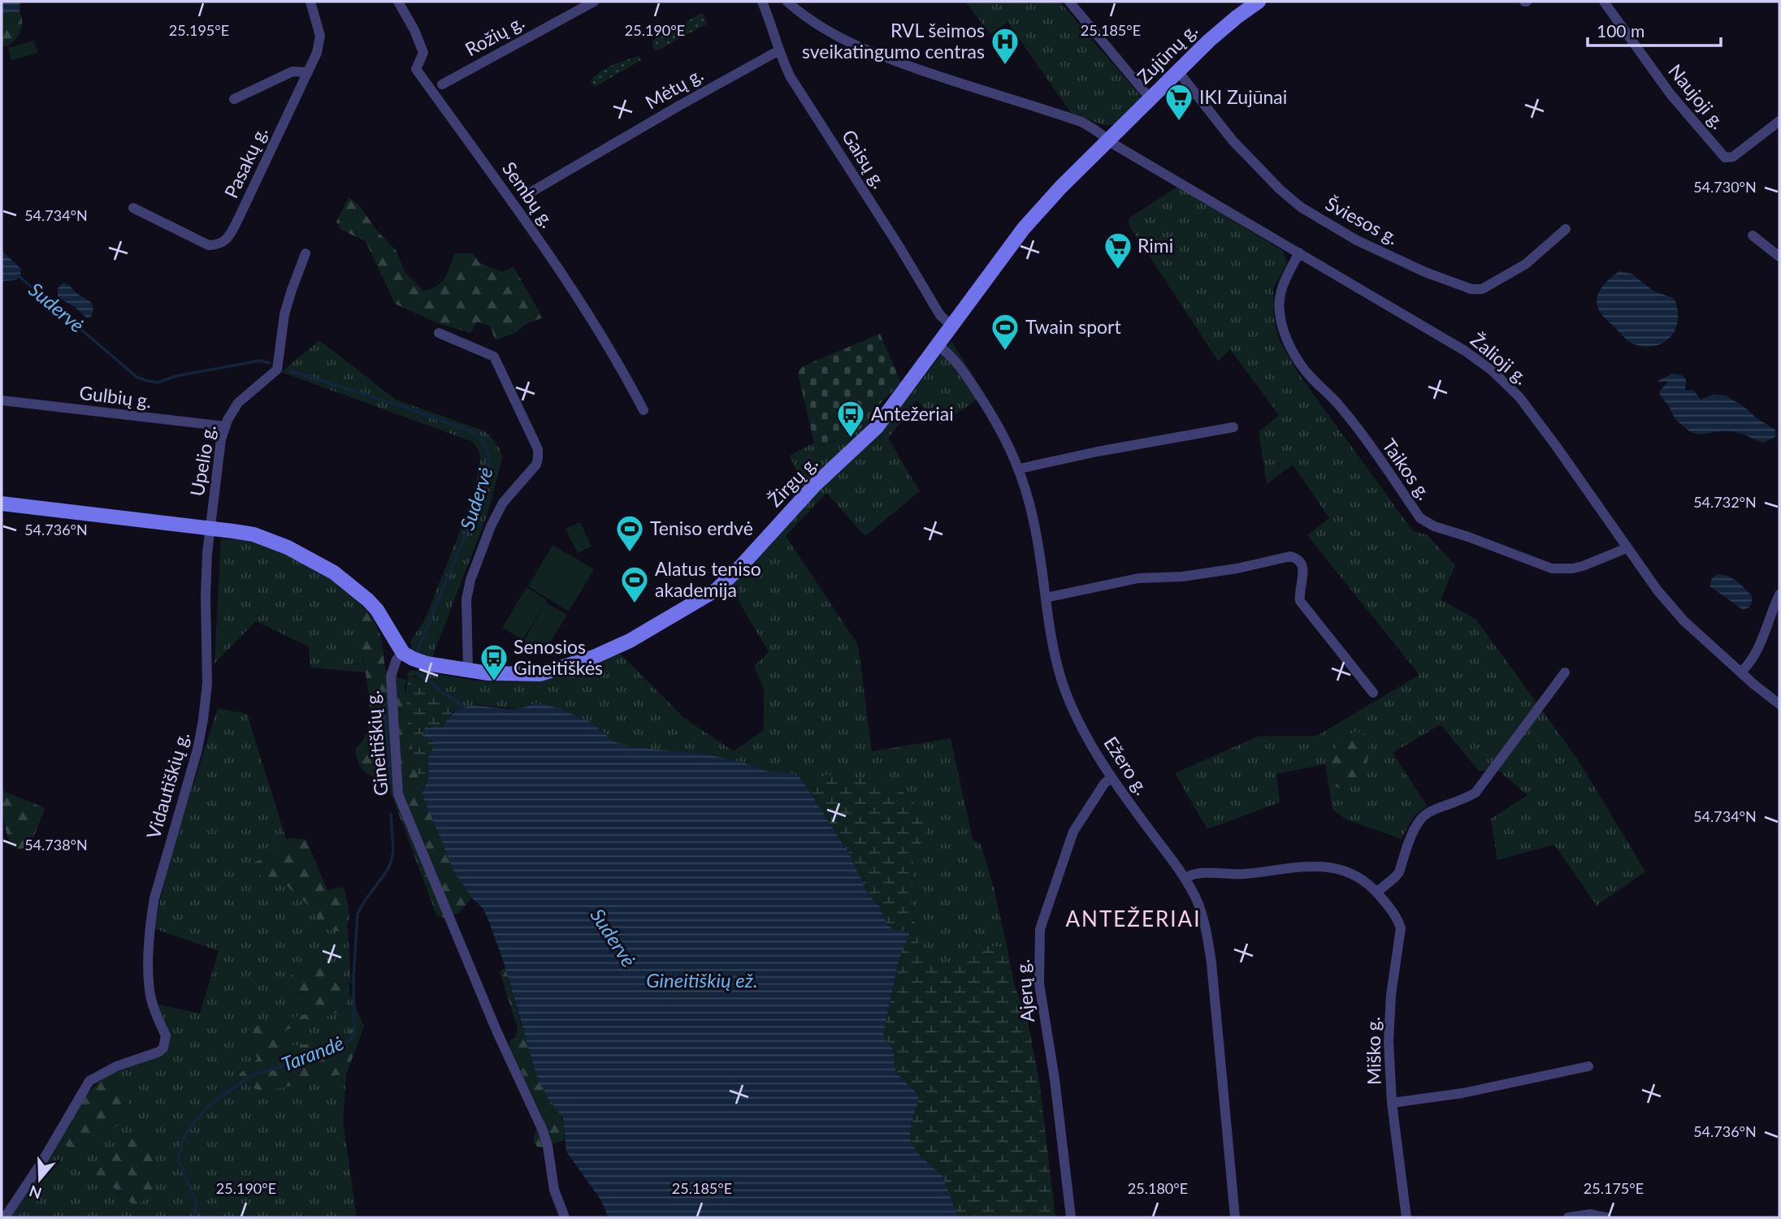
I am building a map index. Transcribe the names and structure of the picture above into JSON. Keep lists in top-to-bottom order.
{
  "streets": {
    "street": [
      "Rožių g.",
      "Zujūnų g.",
      "Mėtų g.",
      "Naujoji g.",
      "Gaisų g.",
      "Pasakų g.",
      "Sembų g.",
      "Šviesos g.",
      "Žalioji g.",
      "Gulbių g.",
      "Upelio g.",
      "Taikos g.",
      "Žirgų g.",
      "Gineitiškių g.",
      "Ežero g.",
      "Vidautiškių g.",
      "Ajerų g.",
      "Miško g."
    ]
  },
  "crossings": [
    ["Zujūnų g.", "Šviesos g."],
    ["Zujūnų g.", "Žalioji g."],
    ["Zujūnų g.", "Žirgų g."],
    ["Mėtų g.", "Gaisų g."],
    ["Gaisų g.", "Žirgų g."],
    ["Žalioji g.", "Taikos g."],
    ["Žalioji g.", "Žirgų g."],
    ["Gulbių g.", "Upelio g."],
    ["Upelio g.", "Vidautiškių g."],
    ["Žirgų g.", "Gineitiškių g."],
    ["Žirgų g.", "Ežero g."],
    ["Ežero g.", "Ajerų g."],
    ["Ežero g.", "Miško g."]
  ],
  "districts": ["ANTEŽERIAI"],
  "water": ["Sudervė", "Gineitiškių ež.", "Tarandė"],
  "places": {
    "hospital": ["RVL šeimos sveikatingumo centras"],
    "supermarket": ["IKI Zujūnai", "Rimi"],
    "sports": ["Twain sport", "Teniso erdvė", "Alatus teniso akademija"],
    "bus stop": ["Antežeriai", "Senosios Gineitiškės"]
  },
  "scale_bar": "100 m",
  "north": "bottom",
  "coordinates": [
    "25.195°E",
    "25.190°E",
    "25.185°E",
    "54.730°N",
    "54.734°N",
    "54.732°N",
    "54.736°N",
    "54.738°N",
    "25.180°E",
    "25.175°E"
  ]
}
